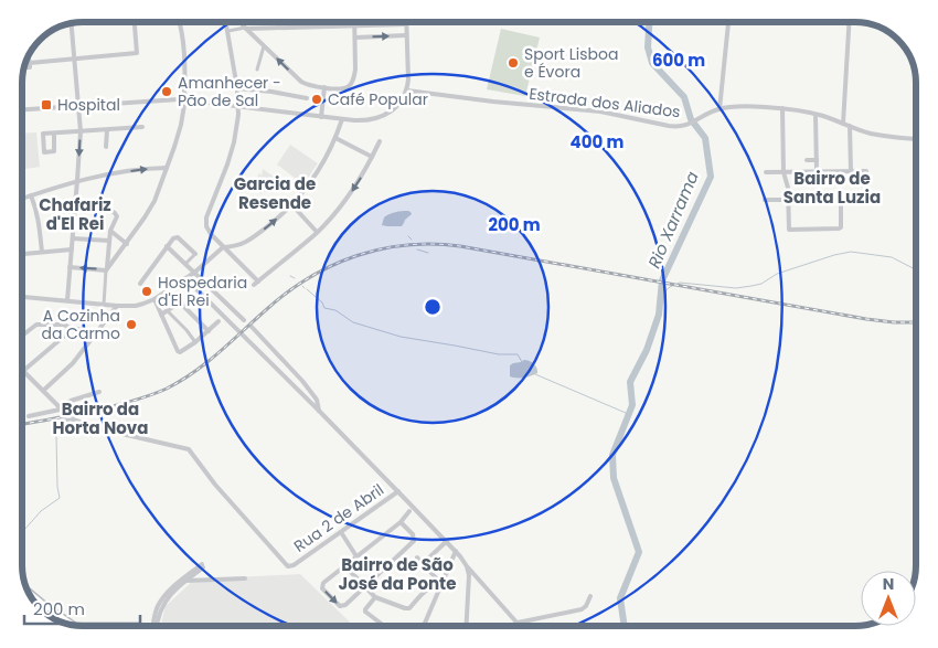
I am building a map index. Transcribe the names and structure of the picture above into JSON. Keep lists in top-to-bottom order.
{
  "streets": {
    "street": ["Estrada dos Aliados", "Rua 2 de Abril"]
  },
  "districts": [
    "Bairro de Santa Luzia",
    "Garcia de Resende",
    "Chafariz d'El Rei",
    "Bairro da Horta Nova",
    "Bairro de São José da Ponte"
  ],
  "water": ["Rio Xarrama"],
  "places": {
    "other": [
      "Sport Lisboa e Évora",
      "Amanhecer - Pão de Sal",
      "Café Popular",
      "Hospedaria d'El Rei",
      "A Cozinha da Carmo"
    ],
    "transit": ["Hospital"]
  },
  "scale_bar": "200 m",
  "north": "top",
  "rings": ["600 m", "400 m", "200 m"]
}
